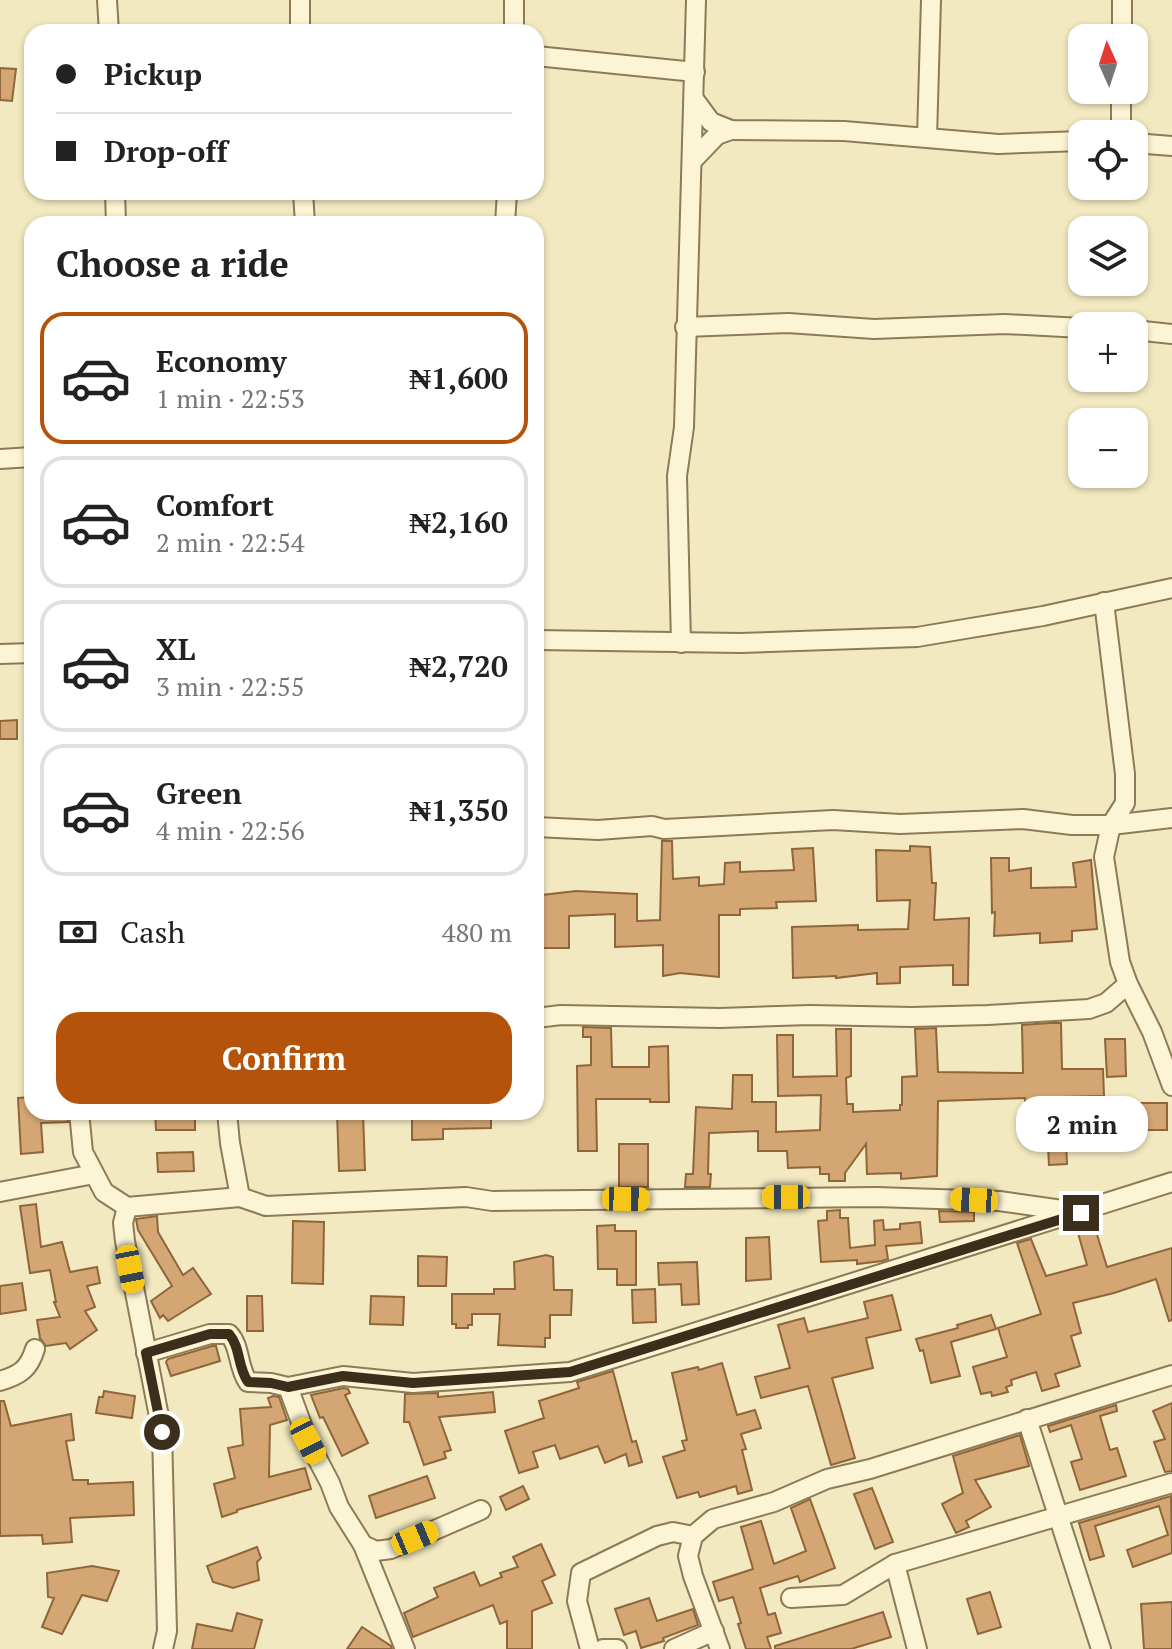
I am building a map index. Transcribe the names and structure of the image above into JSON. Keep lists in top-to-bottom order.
{
  "north": "top",
  "page": {
    "map_buttons": ["+", "−"],
    "banner": ["Pickup", "Drop-off"],
    "heading": "Choose a ride",
    "list": [
      {
        "name": "Economy",
        "note": "1 min · 22:53",
        "value": "₦1,600"
      },
      {
        "name": "Comfort",
        "note": "2 min · 22:54",
        "value": "₦2,160"
      },
      {
        "name": "XL",
        "note": "3 min · 22:55",
        "value": "₦2,720"
      },
      {
        "name": "Green",
        "note": "4 min · 22:56",
        "value": "₦1,350"
      }
    ],
    "pay": ["Cash", "480 m"],
    "buttons": "Confirm",
    "bubble": "2 min"
  }
}
